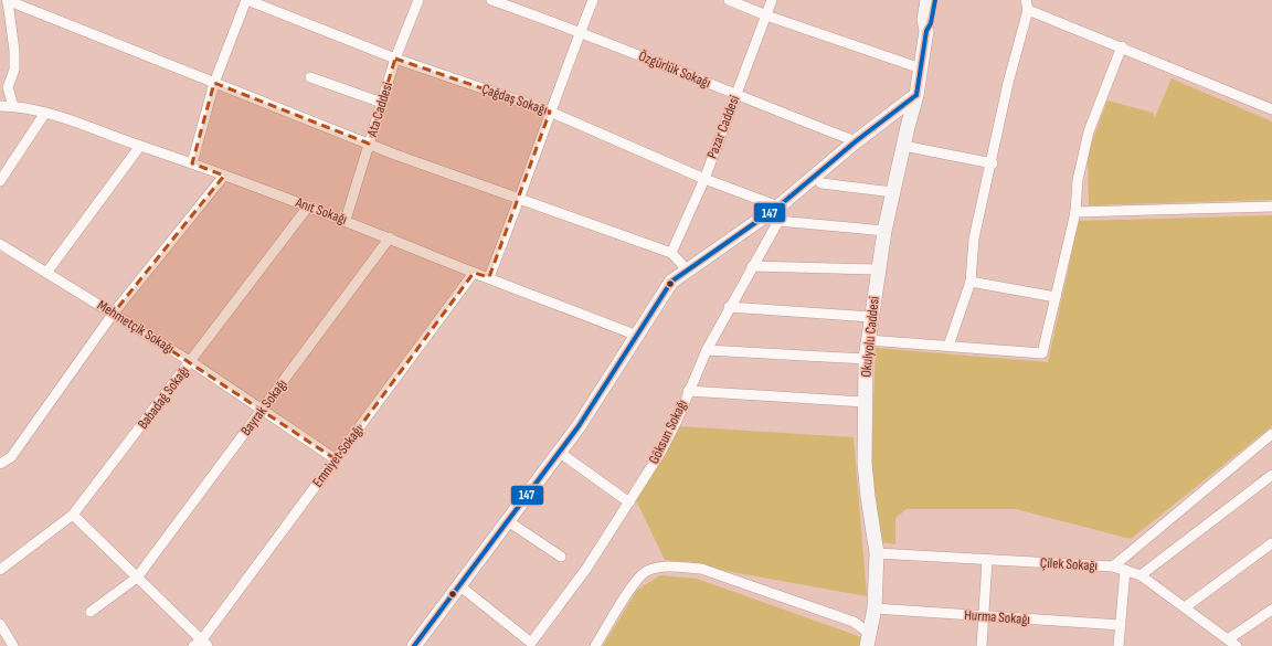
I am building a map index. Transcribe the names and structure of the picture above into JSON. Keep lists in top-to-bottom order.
{
  "streets": {
    "street": [
      "Özgürlük Sokağı",
      "Çağdaş Sokağı",
      "Ata Caddesi",
      "Pazar Caddesi",
      "Anıt Sokağı",
      "Mehmetçik Sokağı",
      "Okulyolu Caddesi",
      "Babadağ Sokağı",
      "Bayrak Sokağı",
      "Göksun Sokağı",
      "Emniyet Sokağı",
      "Çilek Sokağı",
      "Hurma Sokağı"
    ]
  },
  "crossings": [
    ["Özgürlük Sokağı", "Pazar Caddesi"],
    ["Çağdaş Sokağı", "Ata Caddesi"],
    ["Çağdaş Sokağı", "Pazar Caddesi"],
    ["Çağdaş Sokağı", "Göksun Sokağı"],
    ["Ata Caddesi", "Anıt Sokağı"],
    ["Anıt Sokağı", "Babadağ Sokağı"],
    ["Anıt Sokağı", "Bayrak Sokağı"],
    ["Anıt Sokağı", "Emniyet Sokağı"],
    ["Mehmetçik Sokağı", "Babadağ Sokağı"],
    ["Mehmetçik Sokağı", "Bayrak Sokağı"],
    ["Mehmetçik Sokağı", "Emniyet Sokağı"],
    ["Okulyolu Caddesi", "Çilek Sokağı"],
    ["Okulyolu Caddesi", "Hurma Sokağı"]
  ],
  "lines": ["transit line 147"]
}
